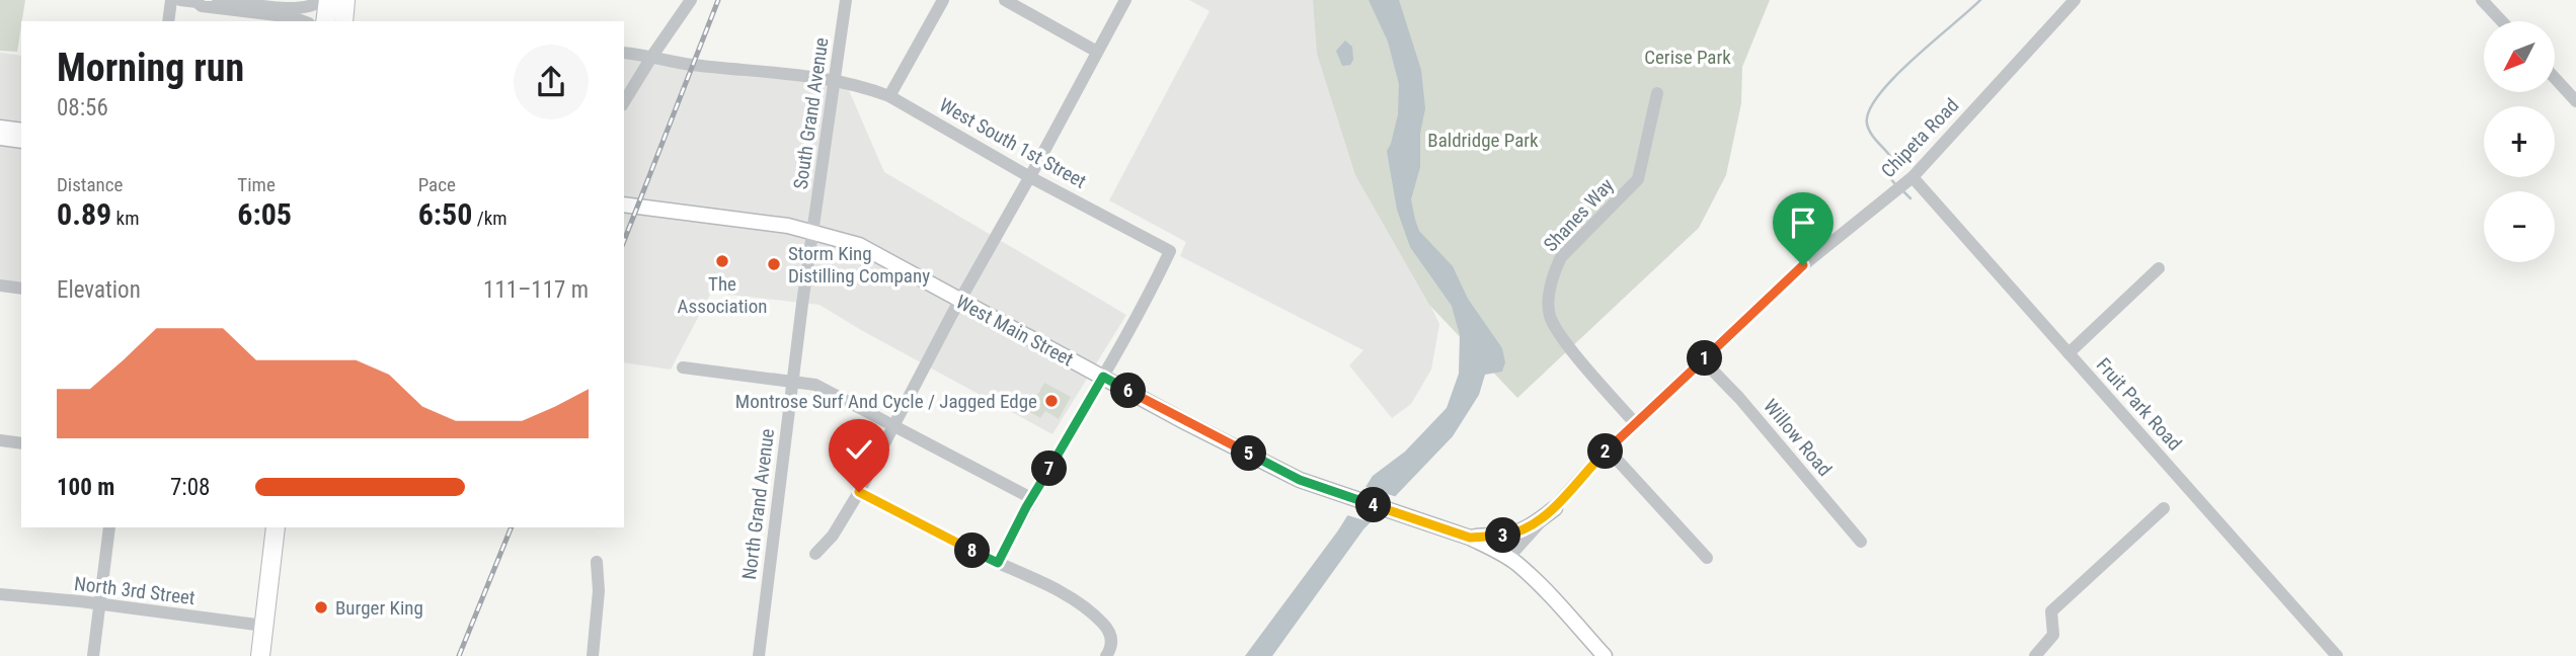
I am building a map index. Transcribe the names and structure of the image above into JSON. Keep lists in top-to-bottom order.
{
  "streets": {
    "main road": ["West Main Street"],
    "street": [
      "South Grand Avenue",
      "Chipeta Road",
      "West South 1st Street",
      "Shanes Way",
      "Fruit Park Road",
      "Willow Road",
      "North Grand Avenue",
      "North 3rd Street"
    ]
  },
  "crossings": [
    ["South Grand Avenue", "West South 1st Street"],
    ["South Grand Avenue", "West Main Street"],
    ["South Grand Avenue", "North Grand Avenue"],
    ["Chipeta Road", "Shanes Way"],
    ["Chipeta Road", "West Main Street"],
    ["Chipeta Road", "Fruit Park Road"],
    ["Chipeta Road", "Willow Road"],
    ["West South 1st Street", "West Main Street"],
    ["West Main Street", "North Grand Avenue"]
  ],
  "parks": ["Cerise Park", "Baldridge Park"],
  "places": [
    "The Association",
    "Storm King Distilling Company",
    "Montrose Surf And Cycle / Jagged Edge",
    "Burger King"
  ],
  "north": "bottom left",
  "page": {
    "map_buttons": ["+", "−"],
    "heading": ["Morning run", "08:56"],
    "stats": [
      ["Distance", "0.89 km"],
      ["Time", "6:05"],
      ["Pace", "6:50 /km"]
    ],
    "chart": ["Elevation", "111–117 m"],
    "pins": [
      "1",
      "6",
      "2",
      "5",
      "7",
      "4",
      "3",
      "8"
    ],
    "list": [
      {
        "name": "100 m",
        "note": "7:08"
      }
    ]
  }
}
